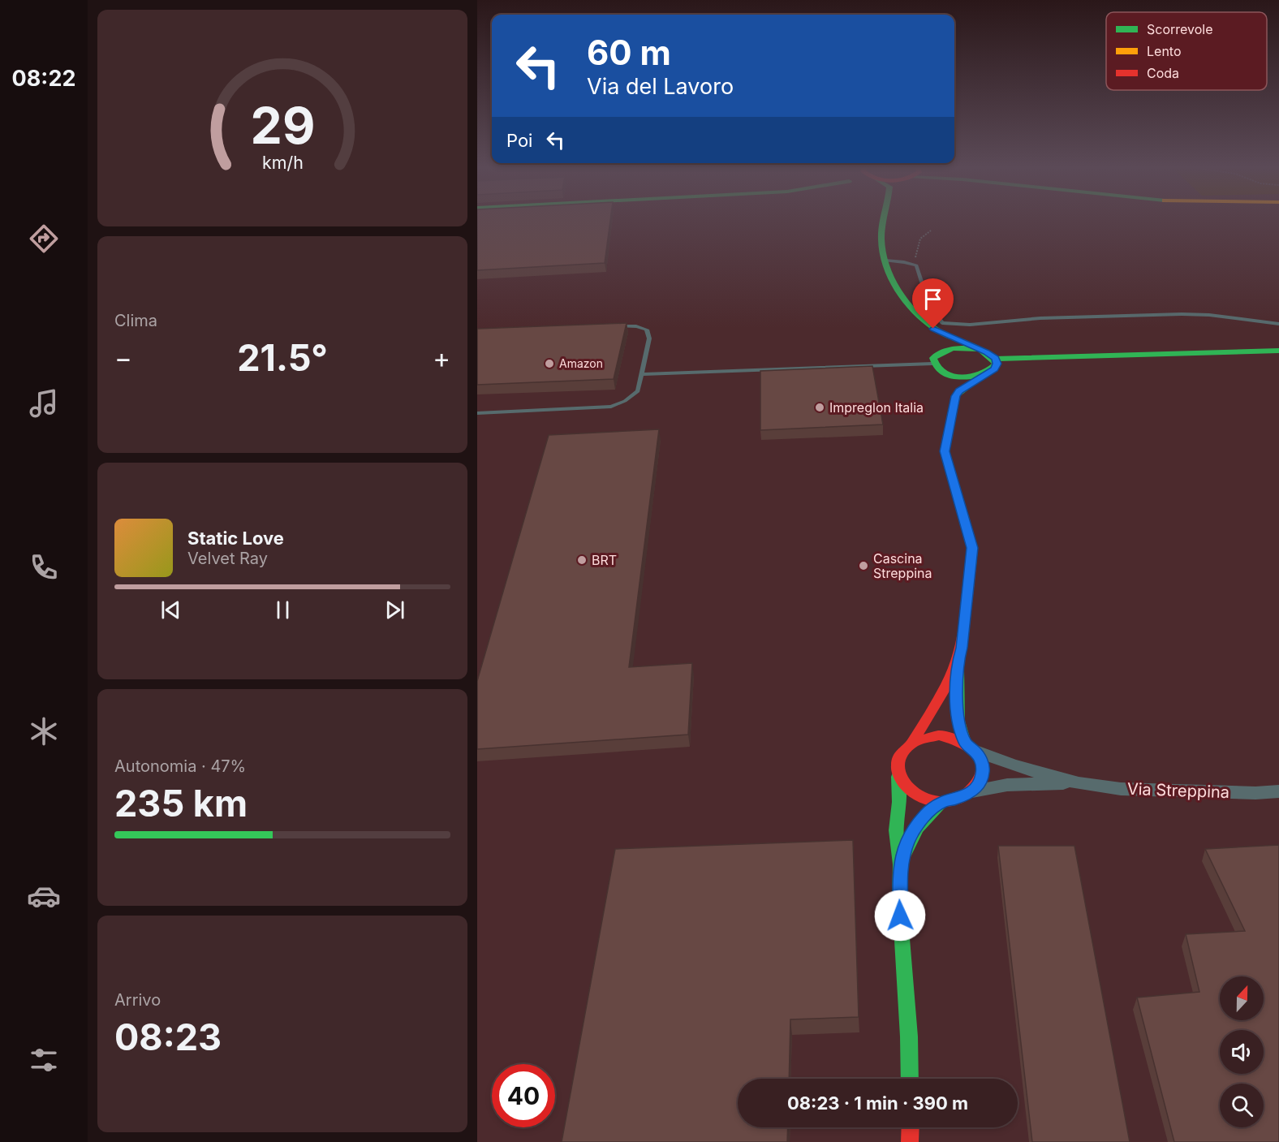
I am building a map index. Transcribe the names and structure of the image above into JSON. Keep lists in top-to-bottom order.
{
  "streets": {
    "street": ["Via Streppina"]
  },
  "places": [
    "Amazon",
    "Impreglon Italia",
    "BRT",
    "Cascina Streppina"
  ],
  "legend": ["Scorrevole", "Lento", "Coda"],
  "north": "top",
  "page": {
    "tabs": "08:22",
    "turn": ["60 m", "Via del Lavoro"],
    "then": "Poi",
    "tile": [
      "Clima",
      ["Autonomia · 47%", "235 km"],
      ["Arrivo", "08:23"]
    ],
    "heat": ["−", "21.5°", "+"],
    "song": ["Static Love", "Velvet Ray"],
    "limit": "40",
    "trip": "08:23 · 1 min · 390 m",
    "gauge": ["29", "km/h"]
  }
}
